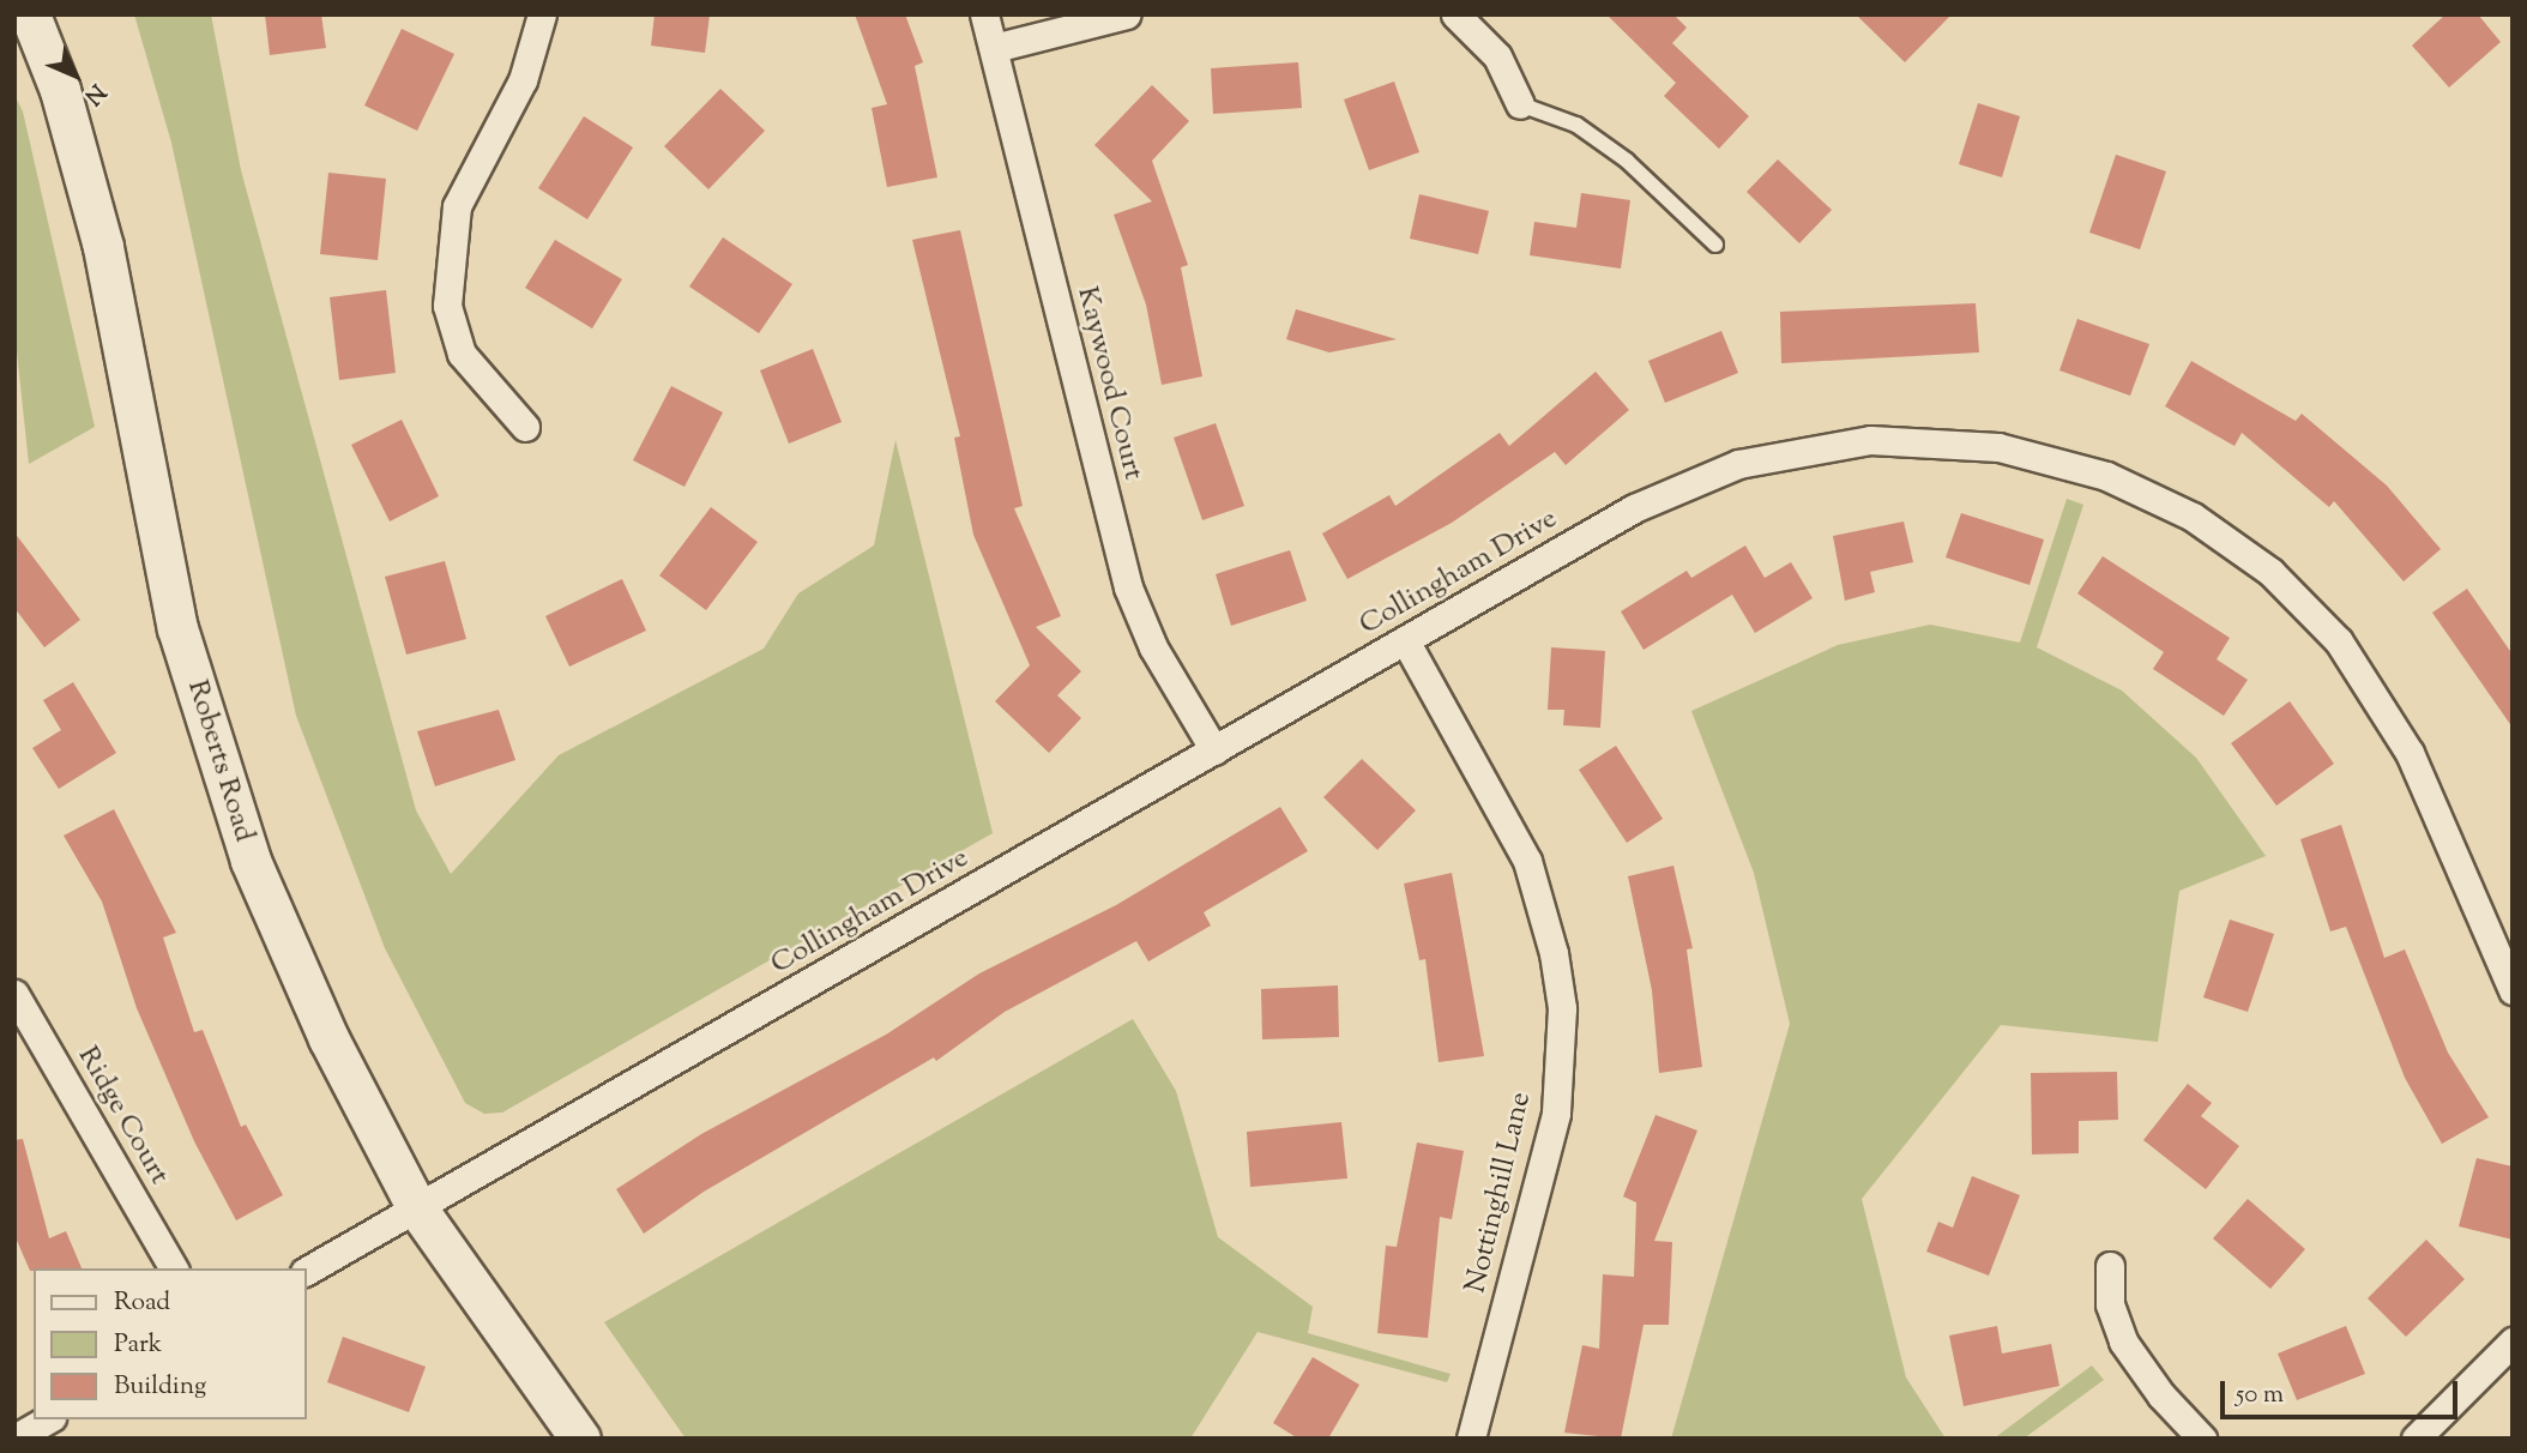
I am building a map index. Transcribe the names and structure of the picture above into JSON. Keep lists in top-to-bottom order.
{
  "streets": {
    "main road": ["Roberts Road"],
    "street": [
      "Kaywood Court",
      "Collingham Drive",
      "Ridge Court",
      "Nottinghill Lane"
    ]
  },
  "crossings": [
    ["Kaywood Court", "Collingham Drive"],
    ["Collingham Drive", "Roberts Road"],
    ["Collingham Drive", "Nottinghill Lane"]
  ],
  "legend": ["Road", "Park", "Building"],
  "scale_bar": "50 m",
  "north": "bottom right"
}
